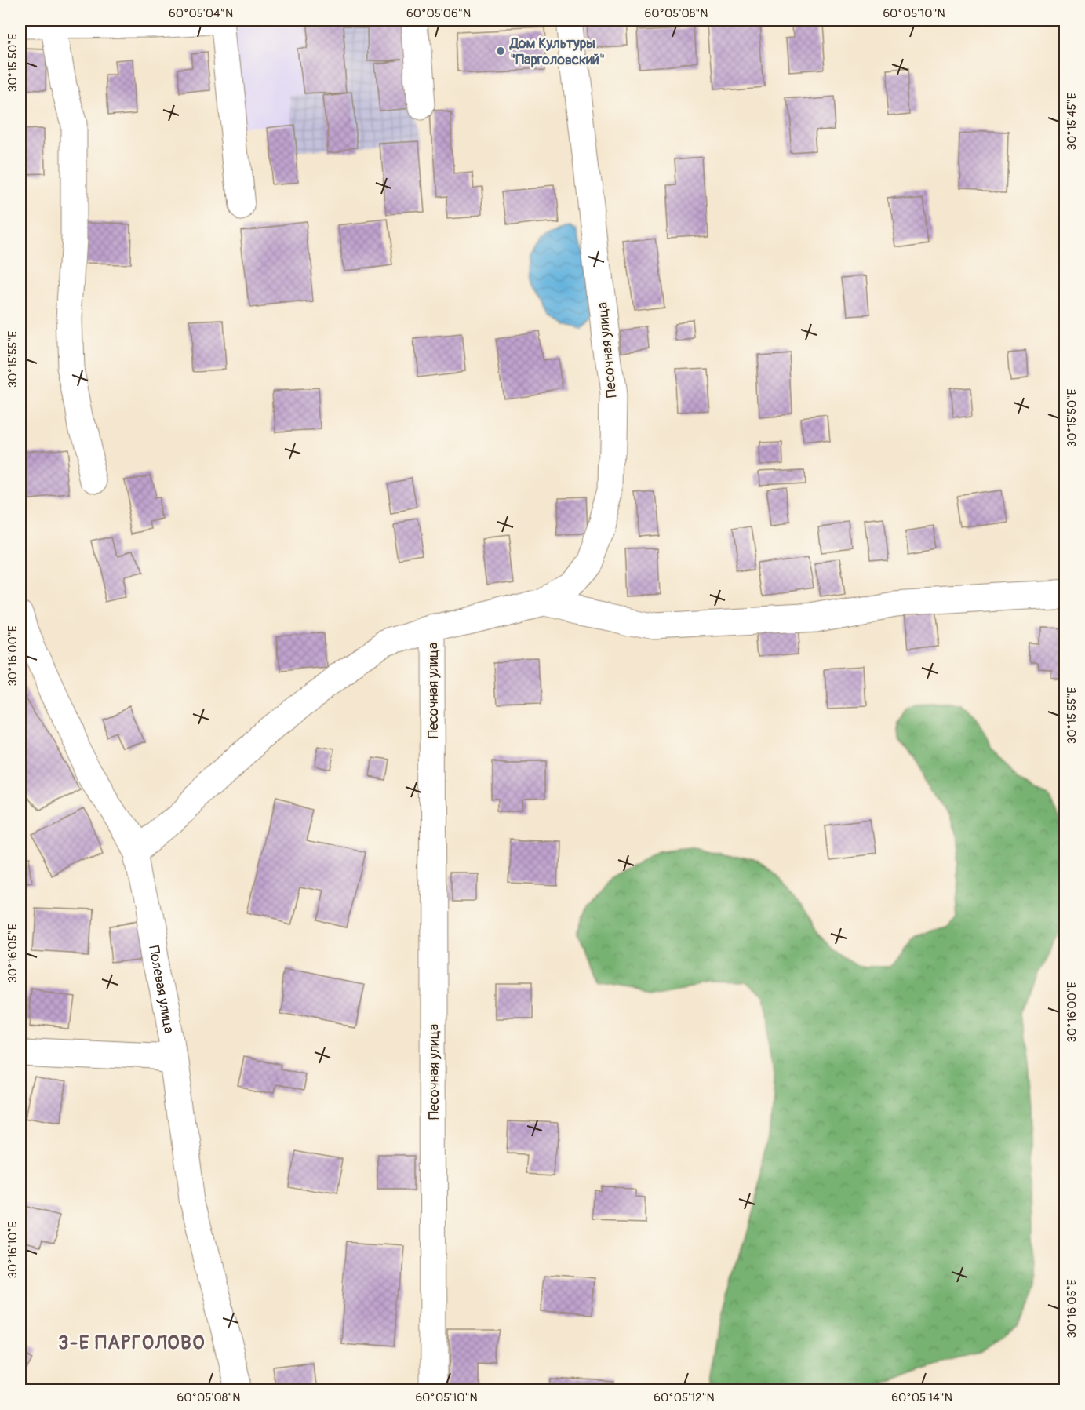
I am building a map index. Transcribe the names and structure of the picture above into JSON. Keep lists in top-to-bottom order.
{
  "streets": {
    "street": ["Песочная улица", "Полевая улица"]
  },
  "districts": ["3-Е ПАРГОЛОВО"],
  "places": ["Дом Культуры \"Парголовский\""],
  "coordinates": [
    "60°05'04\"N",
    "60°05'06\"N",
    "60°05'08\"N",
    "60°05'10\"N",
    "30°15'50\"E",
    "30°15'45\"E",
    "30°15'55\"E",
    "30°16'00\"E",
    "30°16'05\"E",
    "30°16'10\"E",
    "60°05'12\"N",
    "60°05'14\"N"
  ]
}
